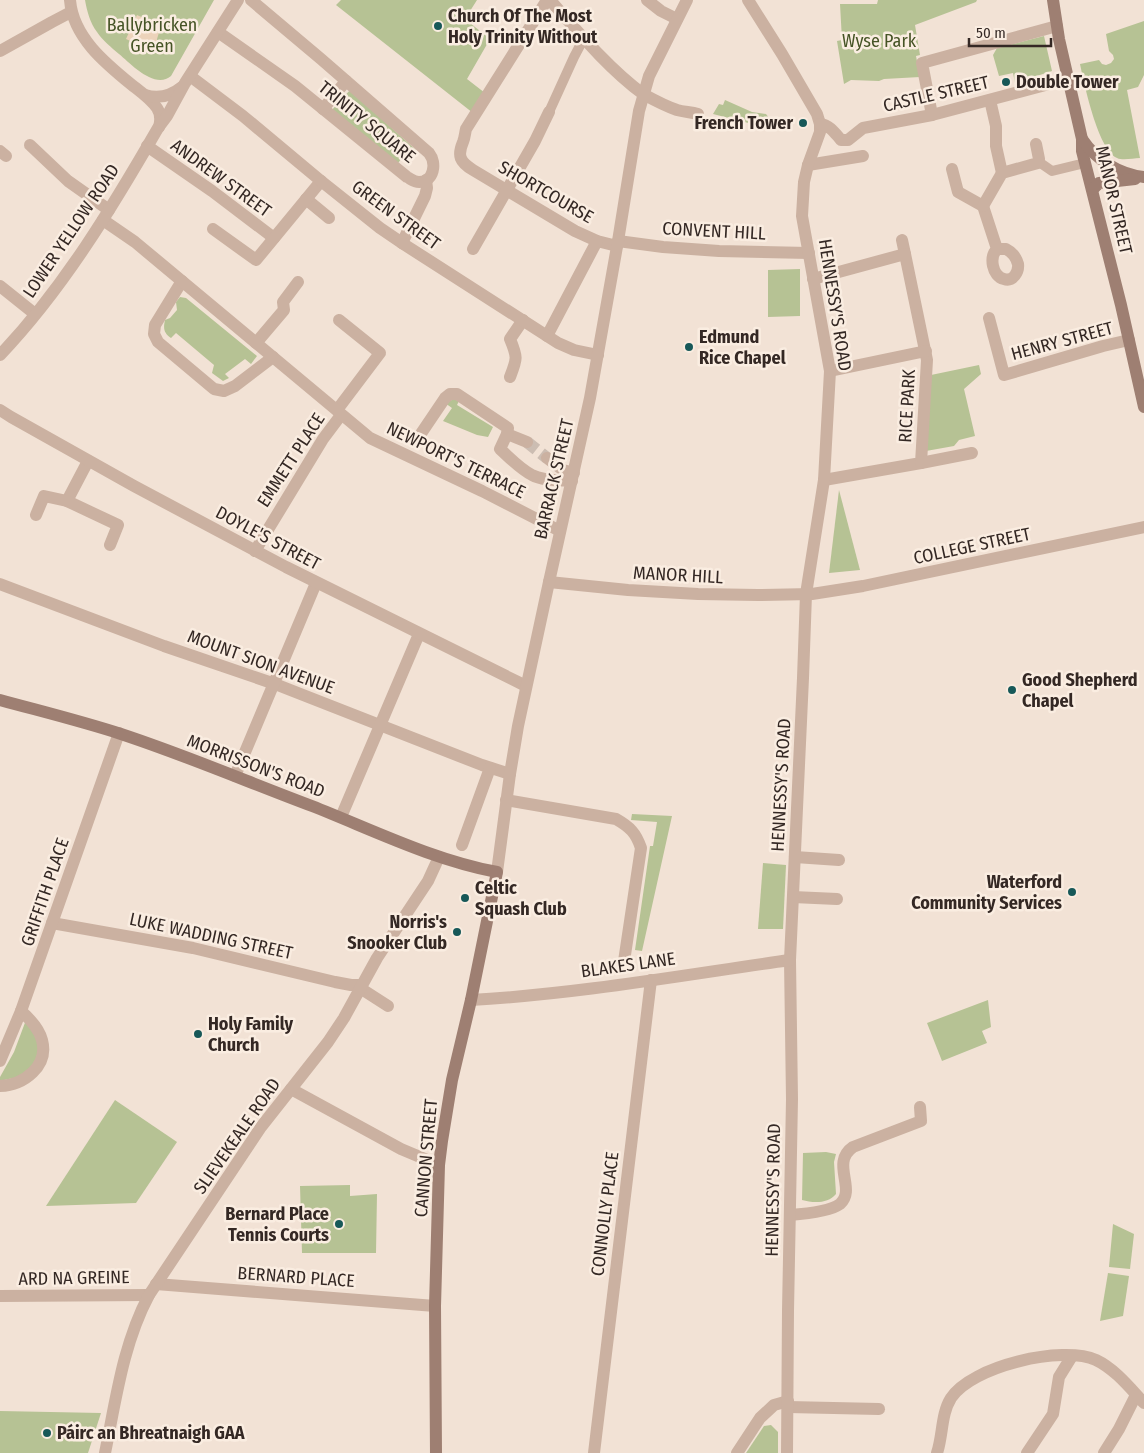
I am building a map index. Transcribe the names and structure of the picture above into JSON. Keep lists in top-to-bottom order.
{
  "streets": {
    "main road": ["MANOR STREET", "MORRISSON'S ROAD", "CANNON STREET"],
    "street": [
      "CASTLE STREET",
      "TRINITY SQUARE",
      "ANDREW STREET",
      "SHORTCOURSE",
      "GREEN STREET",
      "LOWER YELLOW ROAD",
      "CONVENT HILL",
      "HENNESSY'S ROAD",
      "HENRY STREET",
      "RICE PARK",
      "EMMETT PLACE",
      "NEWPORT'S TERRACE",
      "BARRACK STREET",
      "DOYLE'S STREET",
      "COLLEGE STREET",
      "MANOR HILL",
      "MOUNT SION AVENUE",
      "GRIFFITH PLACE",
      "LUKE WADDING STREET",
      "BLAKES LANE",
      "SLIEVEKEALE ROAD",
      "CONNOLLY PLACE",
      "BERNARD PLACE",
      "ARD NA GREINE"
    ]
  },
  "crossings": [
    ["CASTLE STREET", "MANOR STREET"],
    ["CASTLE STREET", "HENNESSY'S ROAD"],
    ["TRINITY SQUARE", "LOWER YELLOW ROAD"],
    ["ANDREW STREET", "LOWER YELLOW ROAD"],
    ["SHORTCOURSE", "CONVENT HILL"],
    ["SHORTCOURSE", "BARRACK STREET"],
    ["MANOR STREET", "HENRY STREET"],
    ["GREEN STREET", "LOWER YELLOW ROAD"],
    ["GREEN STREET", "BARRACK STREET"],
    ["LOWER YELLOW ROAD", "NEWPORT'S TERRACE"],
    ["CONVENT HILL", "HENNESSY'S ROAD"],
    ["CONVENT HILL", "BARRACK STREET"],
    ["HENNESSY'S ROAD", "RICE PARK"],
    ["HENNESSY'S ROAD", "COLLEGE STREET"],
    ["HENNESSY'S ROAD", "MANOR HILL"],
    ["HENNESSY'S ROAD", "BLAKES LANE"],
    ["EMMETT PLACE", "NEWPORT'S TERRACE"],
    ["EMMETT PLACE", "DOYLE'S STREET"],
    ["NEWPORT'S TERRACE", "BARRACK STREET"],
    ["BARRACK STREET", "DOYLE'S STREET"],
    ["BARRACK STREET", "MANOR HILL"],
    ["BARRACK STREET", "MOUNT SION AVENUE"],
    ["BARRACK STREET", "MORRISSON'S ROAD"],
    ["BARRACK STREET", "CANNON STREET"],
    ["COLLEGE STREET", "MANOR HILL"],
    ["MORRISSON'S ROAD", "GRIFFITH PLACE"],
    ["MORRISSON'S ROAD", "SLIEVEKEALE ROAD"],
    ["MORRISSON'S ROAD", "CANNON STREET"],
    ["GRIFFITH PLACE", "LUKE WADDING STREET"],
    ["LUKE WADDING STREET", "SLIEVEKEALE ROAD"],
    ["BLAKES LANE", "CANNON STREET"],
    ["BLAKES LANE", "CONNOLLY PLACE"],
    ["SLIEVEKEALE ROAD", "BERNARD PLACE"],
    ["SLIEVEKEALE ROAD", "ARD NA GREINE"],
    ["CANNON STREET", "BERNARD PLACE"],
    ["BERNARD PLACE", "ARD NA GREINE"]
  ],
  "parks": ["Ballybricken Green", "Wyse Park"],
  "places": [
    "Church Of The Most Holy Trinity Without",
    "Double Tower",
    "French Tower",
    "Edmund Rice Chapel",
    "Good Shepherd Chapel",
    "Waterford Community Services",
    "Celtic Squash Club",
    "Norris's Snooker Club",
    "Holy Family Church",
    "Bernard Place Tennis Courts",
    "Páirc an Bhreatnaigh GAA"
  ],
  "scale_bar": "50 m"
}
